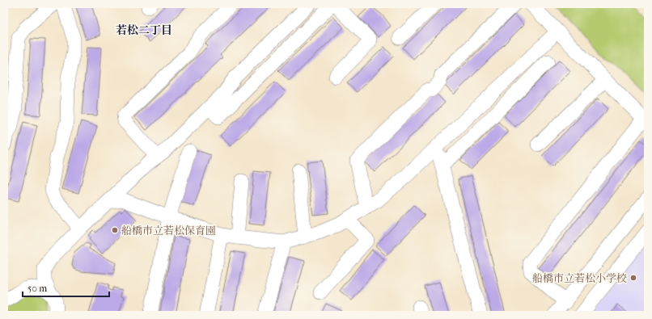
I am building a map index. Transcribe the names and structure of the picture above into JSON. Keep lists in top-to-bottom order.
{
  "districts": ["若松二丁目"],
  "places": ["船橋市立若松保育園", "船橋市立若松小学校"],
  "scale_bar": "50 m"
}
